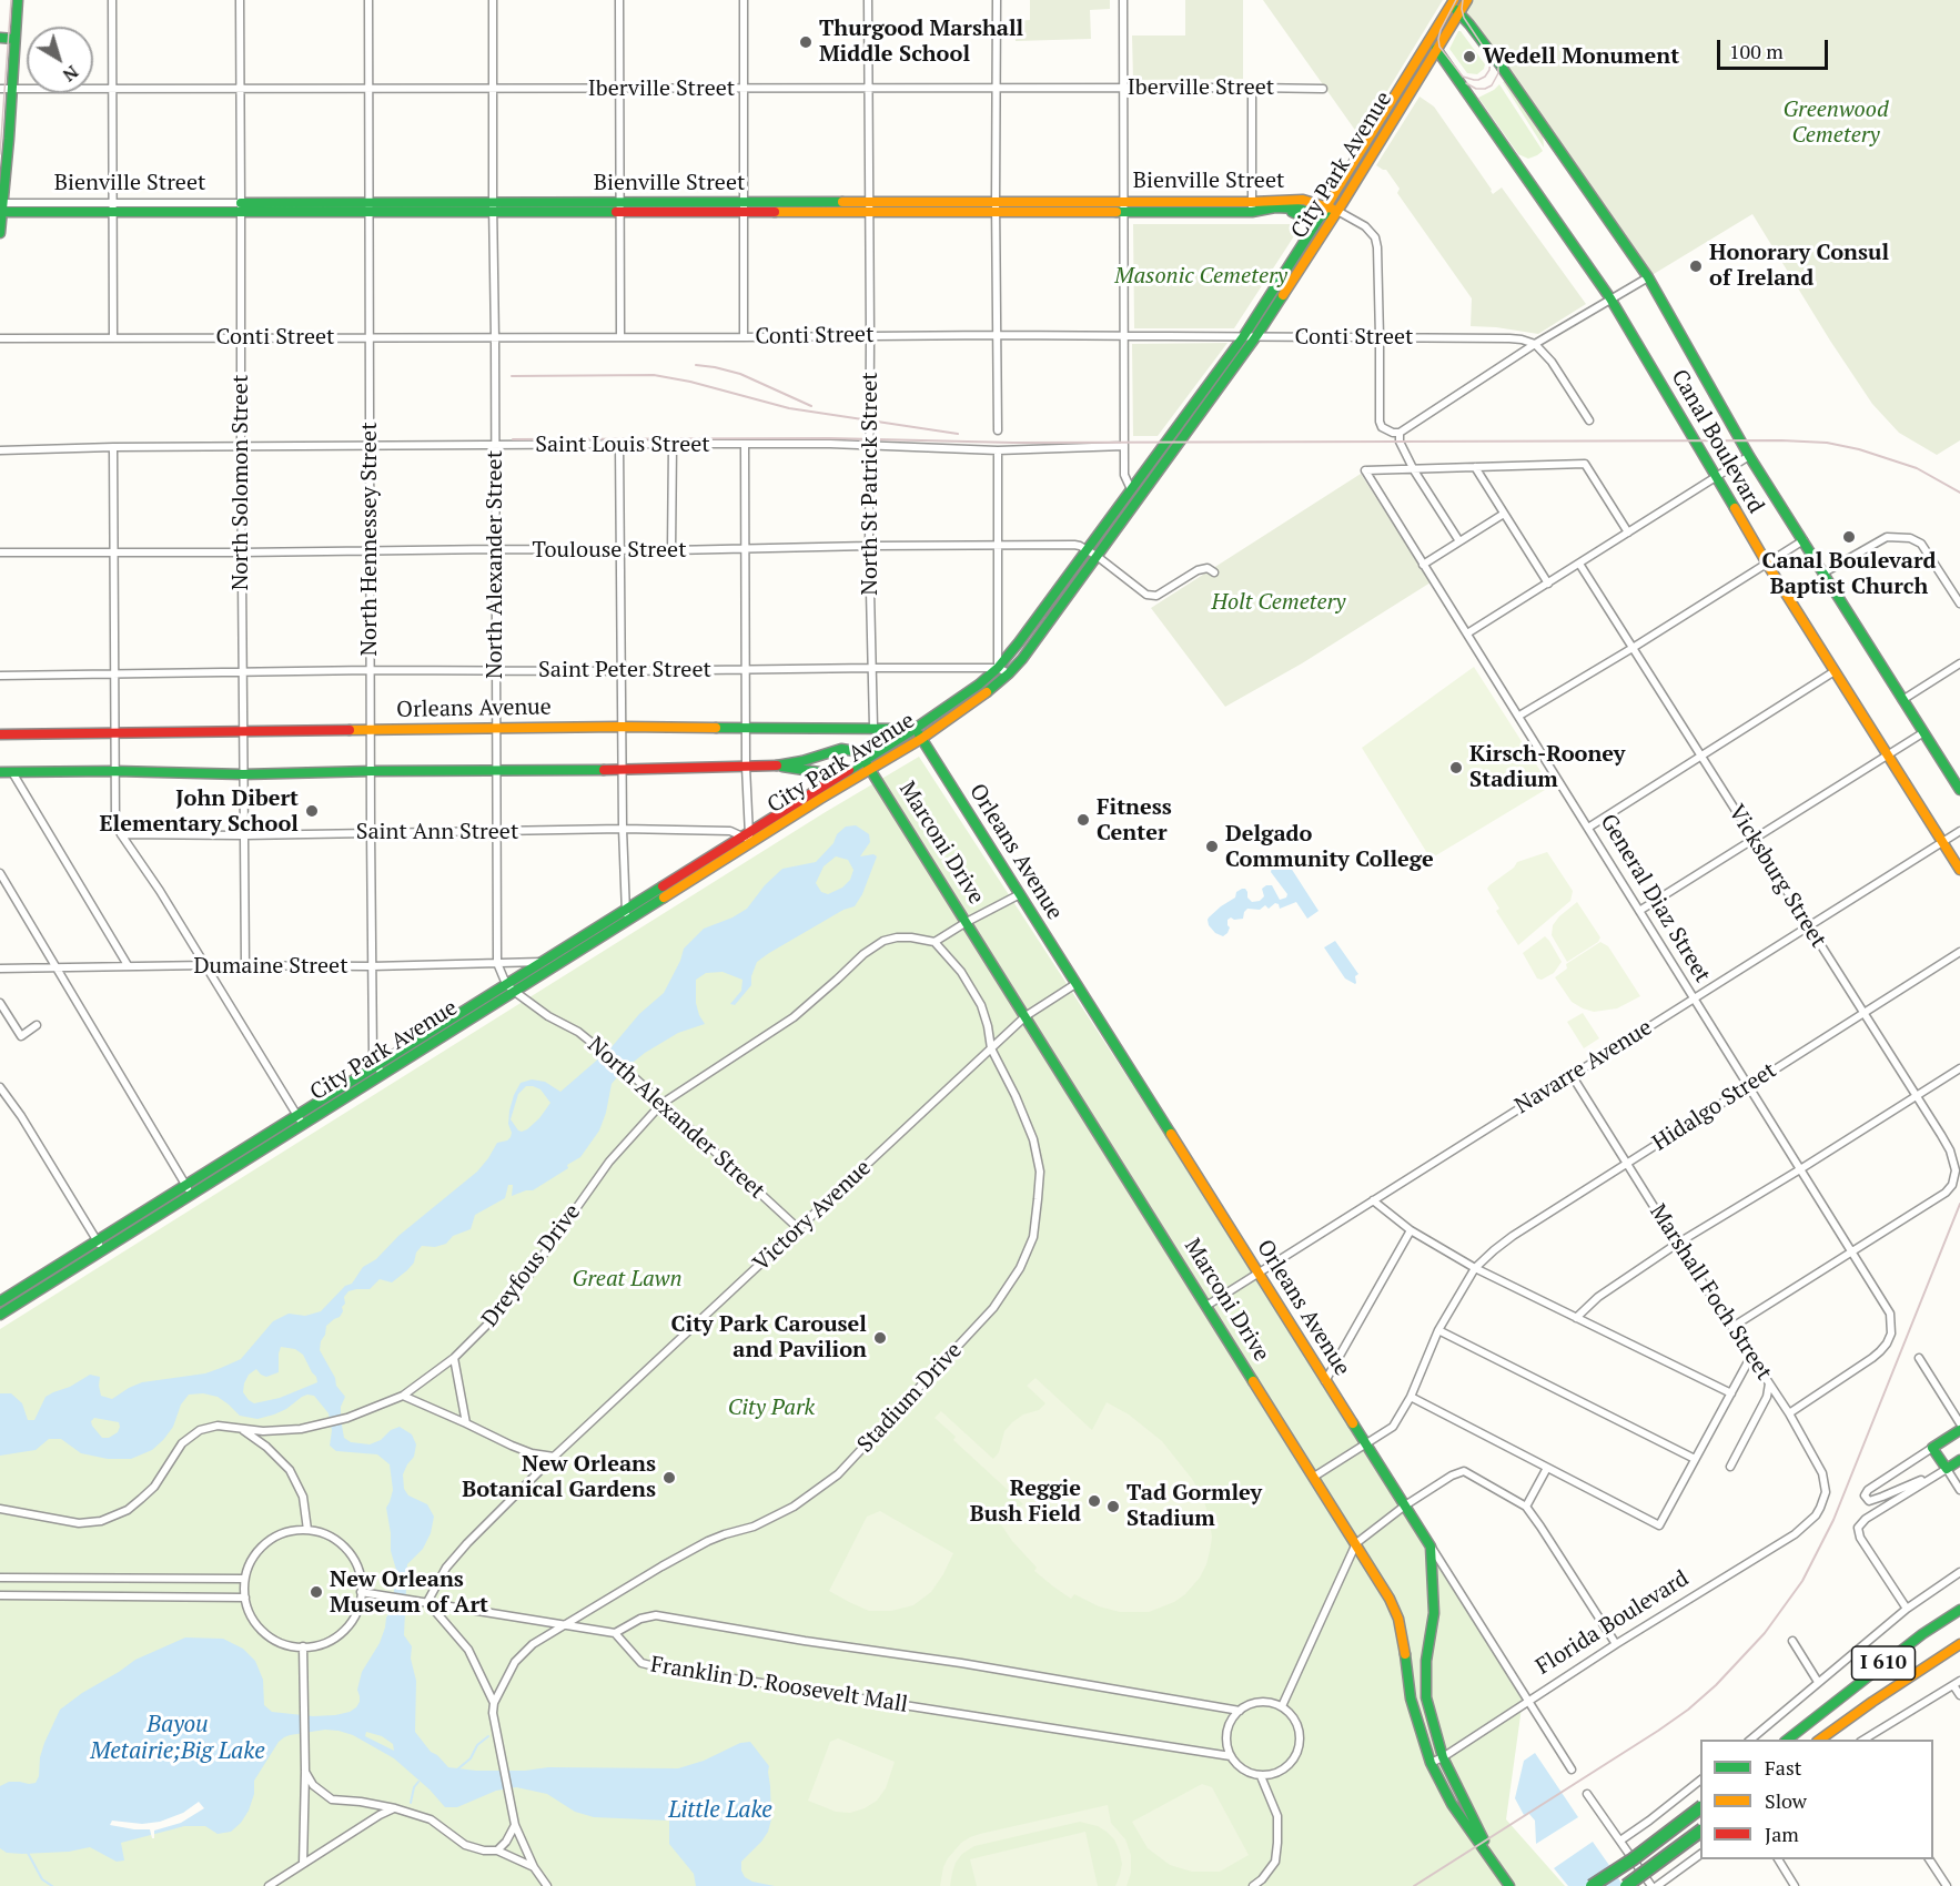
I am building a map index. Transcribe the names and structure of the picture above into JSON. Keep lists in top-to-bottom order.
{
  "streets": {
    "main road": [
      "City Park Avenue",
      "Bienville Street",
      "Canal Boulevard",
      "Orleans Avenue",
      "Marconi Drive",
      "I 610"
    ],
    "street": [
      "Iberville Street",
      "Conti Street",
      "Saint Louis Street",
      "North Solomon Street",
      "North St Patrick Street",
      "North Hennessey Street",
      "Toulouse Street",
      "North Alexander Street",
      "Saint Peter Street",
      "Saint Ann Street",
      "Vicksburg Street",
      "General Diaz Street",
      "Dumaine Street",
      "Navarre Avenue",
      "Hidalgo Street",
      "Victory Avenue",
      "Dreyfous Drive",
      "Marshall Foch Street",
      "Stadium Drive",
      "Florida Boulevard",
      "Franklin D. Roosevelt Mall"
    ]
  },
  "crossings": [
    ["Iberville Street", "North Solomon Street"],
    ["Iberville Street", "North St Patrick Street"],
    ["Iberville Street", "North Hennessey Street"],
    ["Iberville Street", "North Alexander Street"],
    ["City Park Avenue", "Bienville Street"],
    ["City Park Avenue", "Conti Street"],
    ["City Park Avenue", "Canal Boulevard"],
    ["City Park Avenue", "North Hennessey Street"],
    ["City Park Avenue", "Toulouse Street"],
    ["City Park Avenue", "North Alexander Street"],
    ["City Park Avenue", "Saint Peter Street"],
    ["City Park Avenue", "Orleans Avenue"],
    ["City Park Avenue", "Saint Ann Street"],
    ["City Park Avenue", "Marconi Drive"],
    ["City Park Avenue", "Dumaine Street"],
    ["Bienville Street", "Conti Street"],
    ["Bienville Street", "North Solomon Street"],
    ["Bienville Street", "North St Patrick Street"],
    ["Bienville Street", "North Hennessey Street"],
    ["Bienville Street", "North Alexander Street"],
    ["Conti Street", "North Solomon Street"],
    ["Conti Street", "North St Patrick Street"],
    ["Conti Street", "North Hennessey Street"],
    ["Conti Street", "North Alexander Street"],
    ["Canal Boulevard", "Navarre Avenue"],
    ["Saint Louis Street", "North Solomon Street"],
    ["Saint Louis Street", "North St Patrick Street"],
    ["Saint Louis Street", "North Hennessey Street"],
    ["Saint Louis Street", "North Alexander Street"],
    ["North Solomon Street", "Toulouse Street"],
    ["North Solomon Street", "Saint Peter Street"],
    ["North Solomon Street", "Orleans Avenue"],
    ["North Solomon Street", "Saint Ann Street"],
    ["North Solomon Street", "Dumaine Street"],
    ["North St Patrick Street", "Toulouse Street"],
    ["North St Patrick Street", "Saint Peter Street"],
    ["North St Patrick Street", "Orleans Avenue"],
    ["North Hennessey Street", "Toulouse Street"],
    ["North Hennessey Street", "Saint Peter Street"],
    ["North Hennessey Street", "Orleans Avenue"],
    ["North Hennessey Street", "Saint Ann Street"],
    ["North Hennessey Street", "Dumaine Street"],
    ["Toulouse Street", "North Alexander Street"],
    ["North Alexander Street", "Saint Peter Street"],
    ["North Alexander Street", "Orleans Avenue"],
    ["North Alexander Street", "Saint Ann Street"],
    ["North Alexander Street", "Dumaine Street"],
    ["North Alexander Street", "Victory Avenue"],
    ["North Alexander Street", "Dreyfous Drive"],
    ["Orleans Avenue", "Marconi Drive"],
    ["Orleans Avenue", "Navarre Avenue"],
    ["Orleans Avenue", "Hidalgo Street"],
    ["Orleans Avenue", "Victory Avenue"],
    ["Orleans Avenue", "Florida Boulevard"],
    ["Marconi Drive", "Navarre Avenue"],
    ["Marconi Drive", "Hidalgo Street"],
    ["Marconi Drive", "Victory Avenue"],
    ["Marconi Drive", "Florida Boulevard"],
    ["Vicksburg Street", "General Diaz Street"],
    ["Vicksburg Street", "Navarre Avenue"],
    ["Vicksburg Street", "Hidalgo Street"],
    ["General Diaz Street", "Navarre Avenue"],
    ["General Diaz Street", "Hidalgo Street"],
    ["General Diaz Street", "Marshall Foch Street"],
    ["Navarre Avenue", "Marshall Foch Street"],
    ["Hidalgo Street", "Marshall Foch Street"],
    ["Victory Avenue", "Stadium Drive"],
    ["Dreyfous Drive", "Stadium Drive"],
    ["Marshall Foch Street", "Florida Boulevard"]
  ],
  "water": ["Bayou Metairie;Big Lake", "Little Lake"],
  "parks": [
    "Greenwood Cemetery",
    "Masonic Cemetery",
    "Holt Cemetery",
    "Great Lawn",
    "City Park"
  ],
  "places": [
    "Thurgood Marshall Middle School",
    "Wedell Monument",
    "Honorary Consul of Ireland",
    "Canal Boulevard Baptist Church",
    "Kirsch-Rooney Stadium",
    "John Dibert Elementary School",
    "Fitness Center",
    "Delgado Community College",
    "City Park Carousel and Pavilion",
    "New Orleans Botanical Gardens",
    "Reggie Bush Field",
    "Tad Gormley Stadium",
    "New Orleans Museum of Art"
  ],
  "legend": ["Fast", "Slow", "Jam"],
  "scale_bar": "100 m",
  "north": "bottom right"
}
